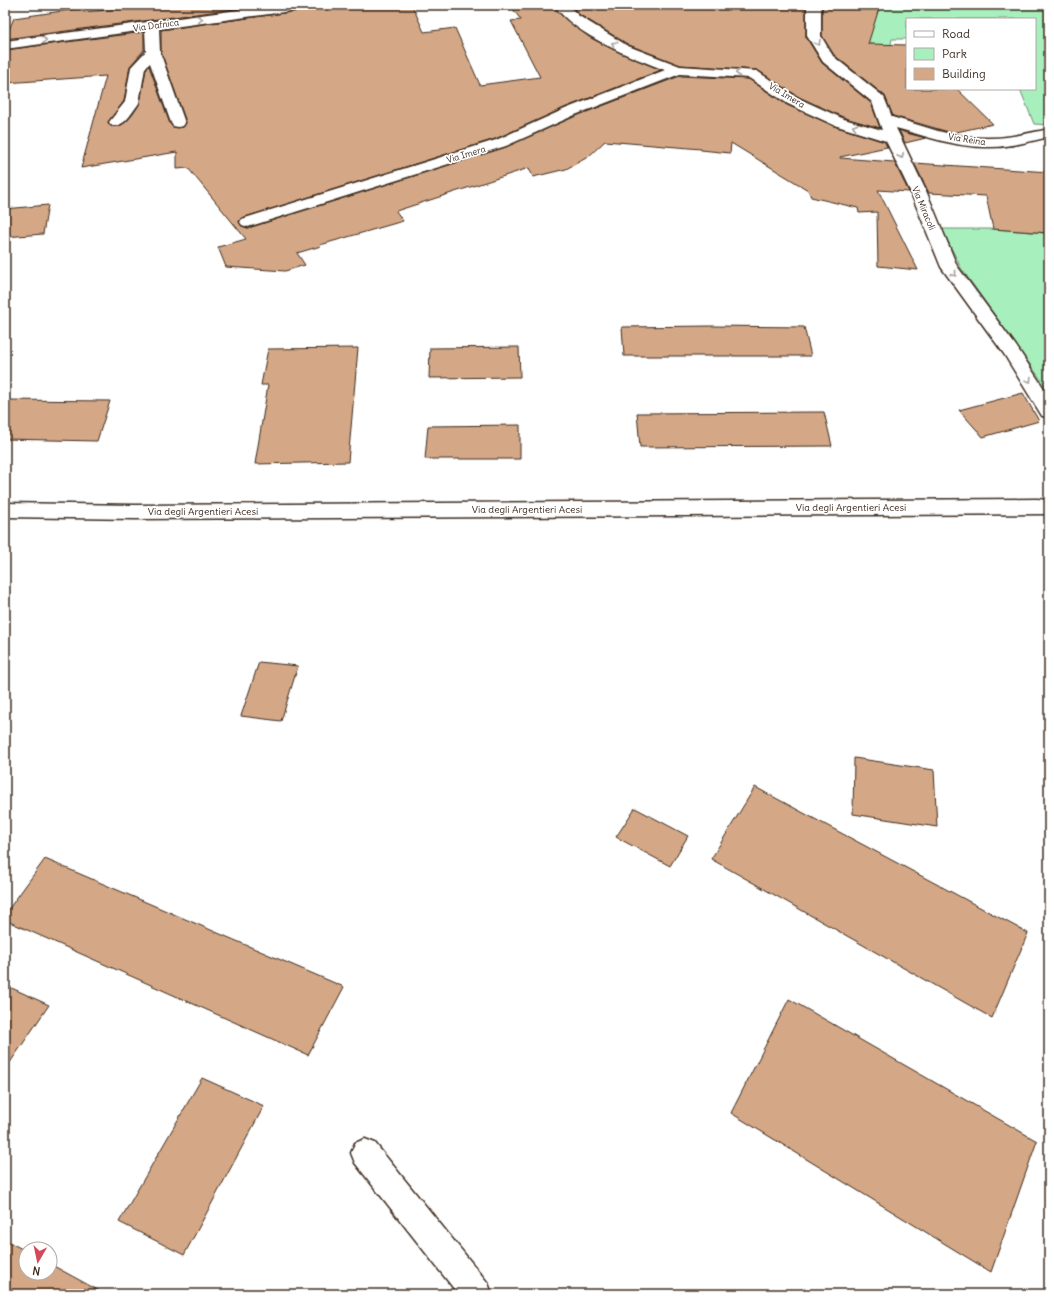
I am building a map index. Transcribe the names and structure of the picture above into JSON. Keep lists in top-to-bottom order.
{
  "streets": {
    "street": [
      "Via Dafnica",
      "Via Imera",
      "Via Reina",
      "Via Miracoli",
      "Via degli Argentieri Acesi"
    ]
  },
  "crossings": [
    ["Via Imera", "Via Miracoli"],
    ["Via Reina", "Via Miracoli"]
  ],
  "one_way": ["Via Dafnica", "Via Imera", "Via Miracoli"],
  "legend": ["Road", "Park", "Building"],
  "north": "bottom"
}
